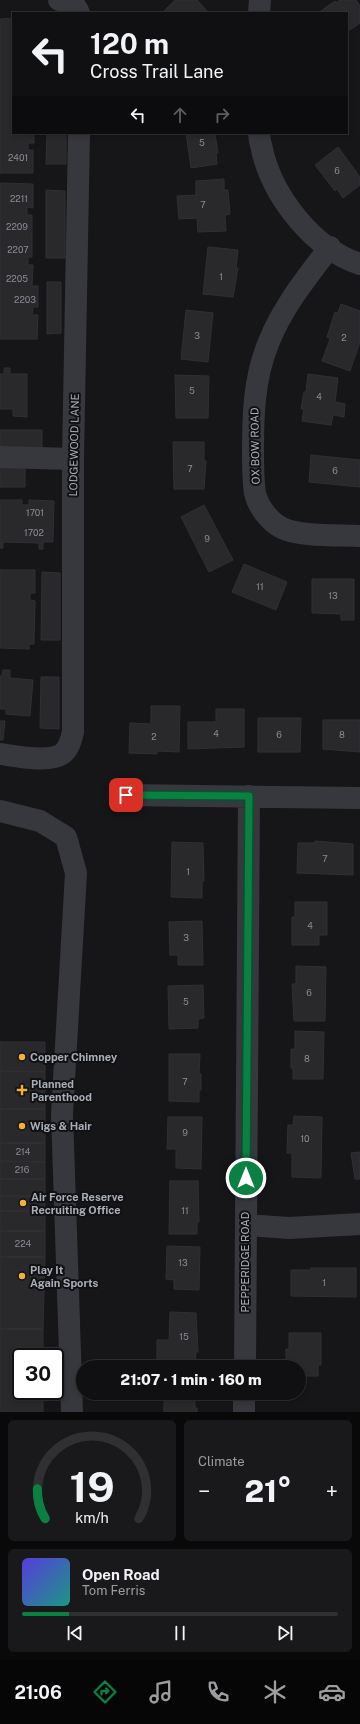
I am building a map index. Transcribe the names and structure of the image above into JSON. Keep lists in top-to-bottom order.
{
  "streets": {
    "street": ["LODGEWOOD LANE", "OX BOW ROAD", "PEPPERIDGE ROAD"]
  },
  "places": {
    "other": [
      "Copper Chimney",
      "Wigs & Hair",
      "Air Force Reserve Recruiting Office",
      "Play It Again Sports"
    ],
    "health": ["Planned Parenthood"]
  },
  "house_numbers": [
    "5",
    "2401",
    "6",
    "2211",
    "7",
    "2209",
    "2207",
    "1",
    "2205",
    "2203",
    "3",
    "2",
    "5",
    "4",
    "7",
    "6",
    "1701",
    "1702",
    "9",
    "11",
    "13",
    "4",
    "6",
    "8",
    "2",
    "7",
    "1",
    "4",
    "3",
    "6",
    "5",
    "8",
    "7",
    "9",
    "10",
    "214",
    "216",
    "11",
    "224",
    "13",
    "1",
    "15"
  ],
  "page": {
    "turn": ["120 m", "Cross Trail Lane"],
    "limit": "30",
    "trip": "21:07 · 1 min · 160 m",
    "tile": "Climate",
    "heat": ["−", "21°", "+"],
    "song": ["Open Road", "Tom Ferris"],
    "tabs": "21:06",
    "gauge": ["19", "km/h"]
  }
}
